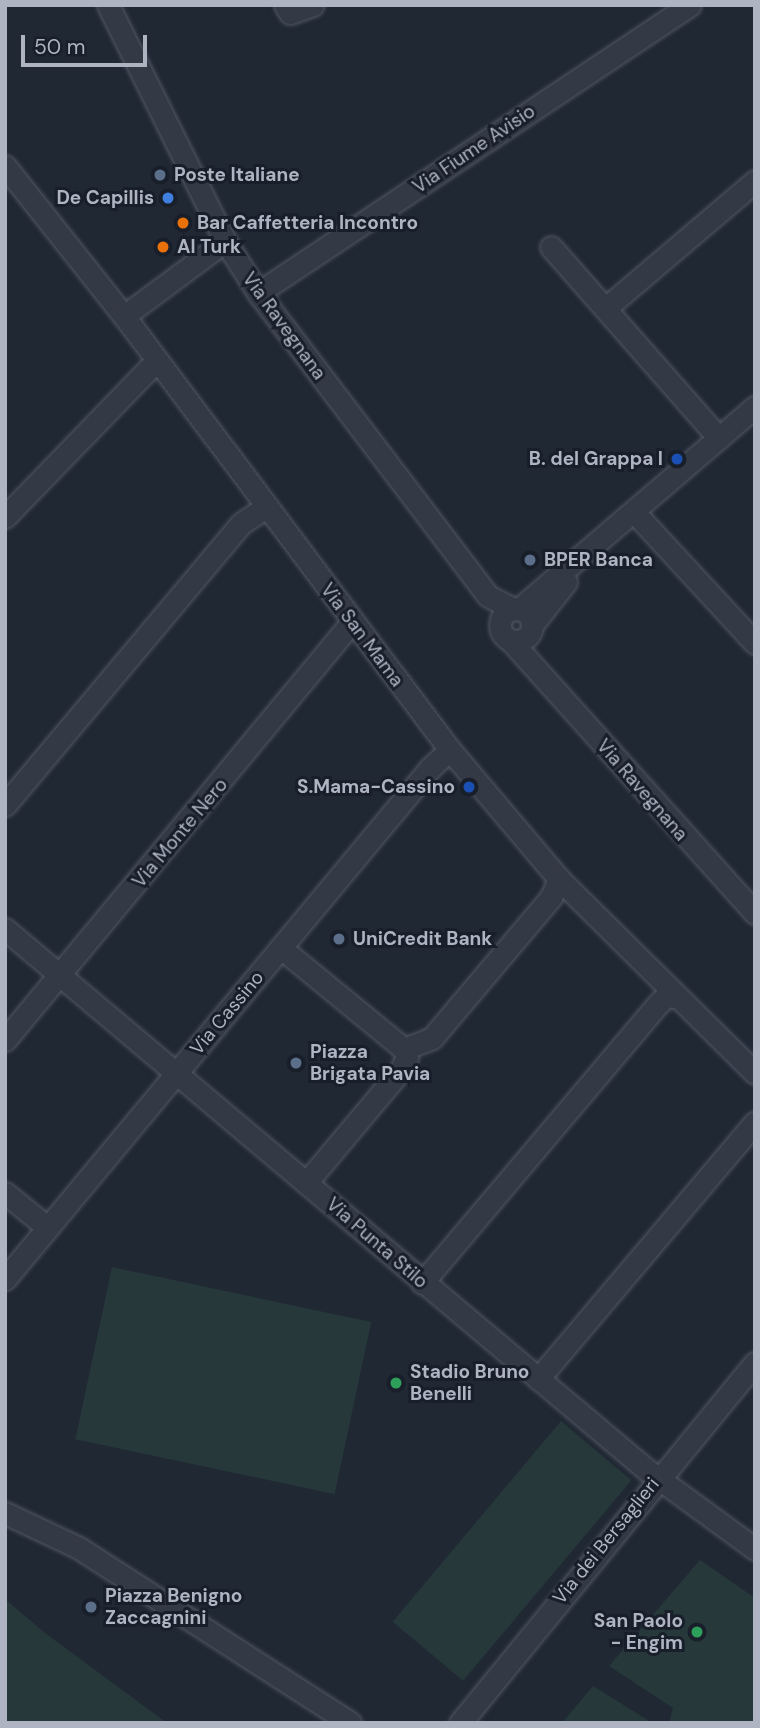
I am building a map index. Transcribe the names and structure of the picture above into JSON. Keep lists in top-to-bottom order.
{
  "streets": {
    "street": [
      "Via Fiume Avisio",
      "Via Ravegnana",
      "Via San Mama",
      "Via Monte Nero",
      "Via Cassino",
      "Via Punta Stilo",
      "Via dei Bersaglieri"
    ]
  },
  "crossings": [
    ["Via Fiume Avisio", "Via Ravegnana"],
    ["Via San Mama", "Via Monte Nero"],
    ["Via San Mama", "Via Cassino"],
    ["Via Monte Nero", "Via Punta Stilo"],
    ["Via Cassino", "Via Punta Stilo"],
    ["Via Punta Stilo", "Via dei Bersaglieri"]
  ],
  "places": [
    "Poste Italiane",
    "De Capillis",
    "Bar Caffetteria Incontro",
    "Al Turk",
    "B. del Grappa I",
    "BPER Banca",
    "S.Mama-Cassino",
    "UniCredit Bank",
    "Piazza Brigata Pavia",
    "Stadio Bruno Benelli",
    "Piazza Benigno Zaccagnini",
    "San Paolo - Engim"
  ],
  "scale_bar": "50 m"
}
